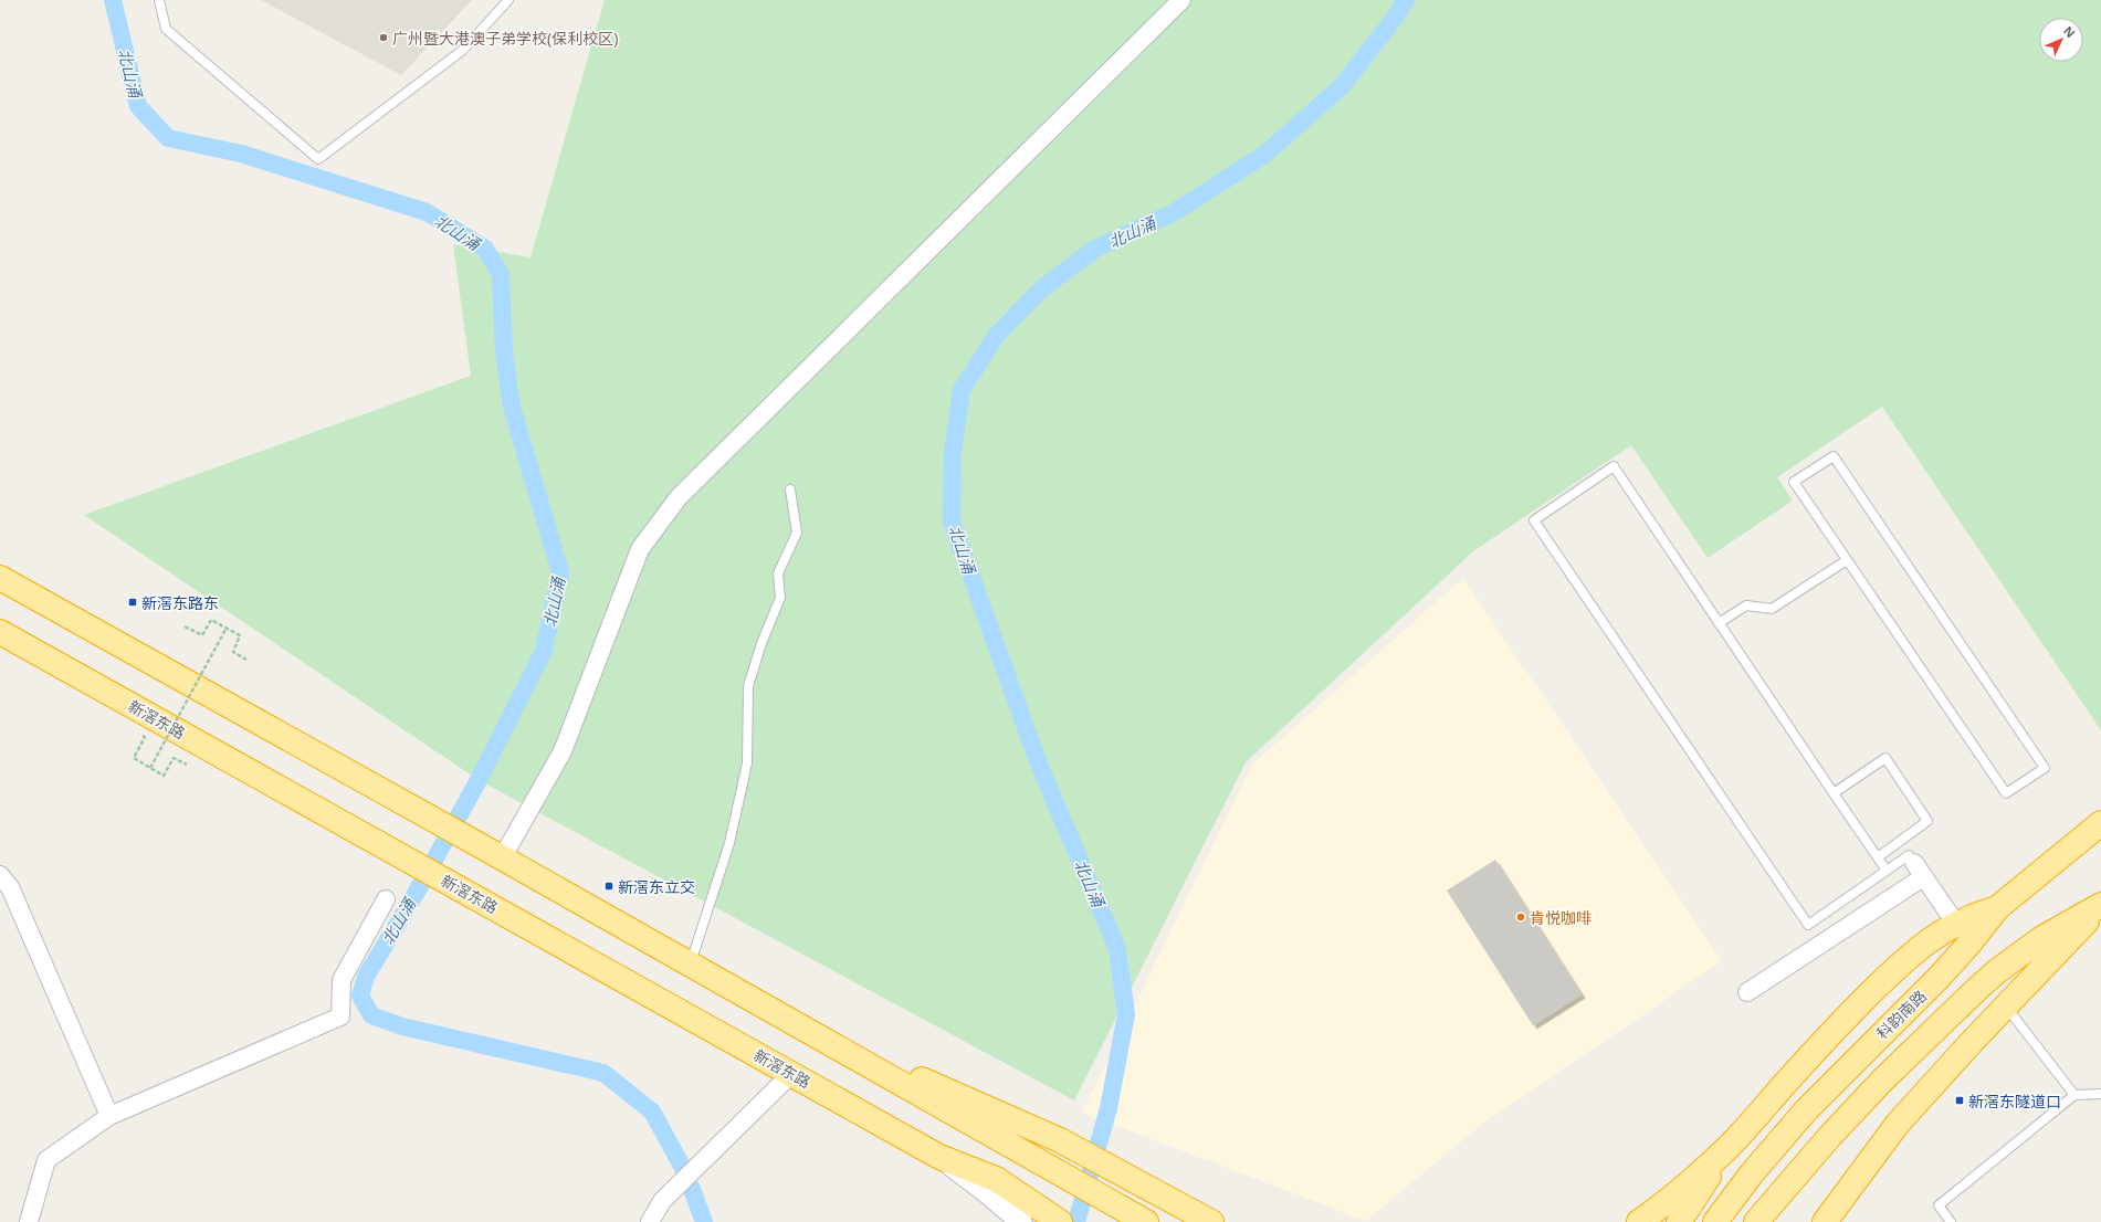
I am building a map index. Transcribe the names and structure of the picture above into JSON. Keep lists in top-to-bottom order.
{
  "streets": {
    "highway": ["新滘东路", "科韵南路"]
  },
  "water": ["北山涌"],
  "places": {
    "other": ["广州暨大港澳子弟学校(保利校区)", "肯悦咖啡"],
    "transit": ["新滘东路东", "新滘东立交", "新滘东隧道口"]
  },
  "north": "top right"
}
